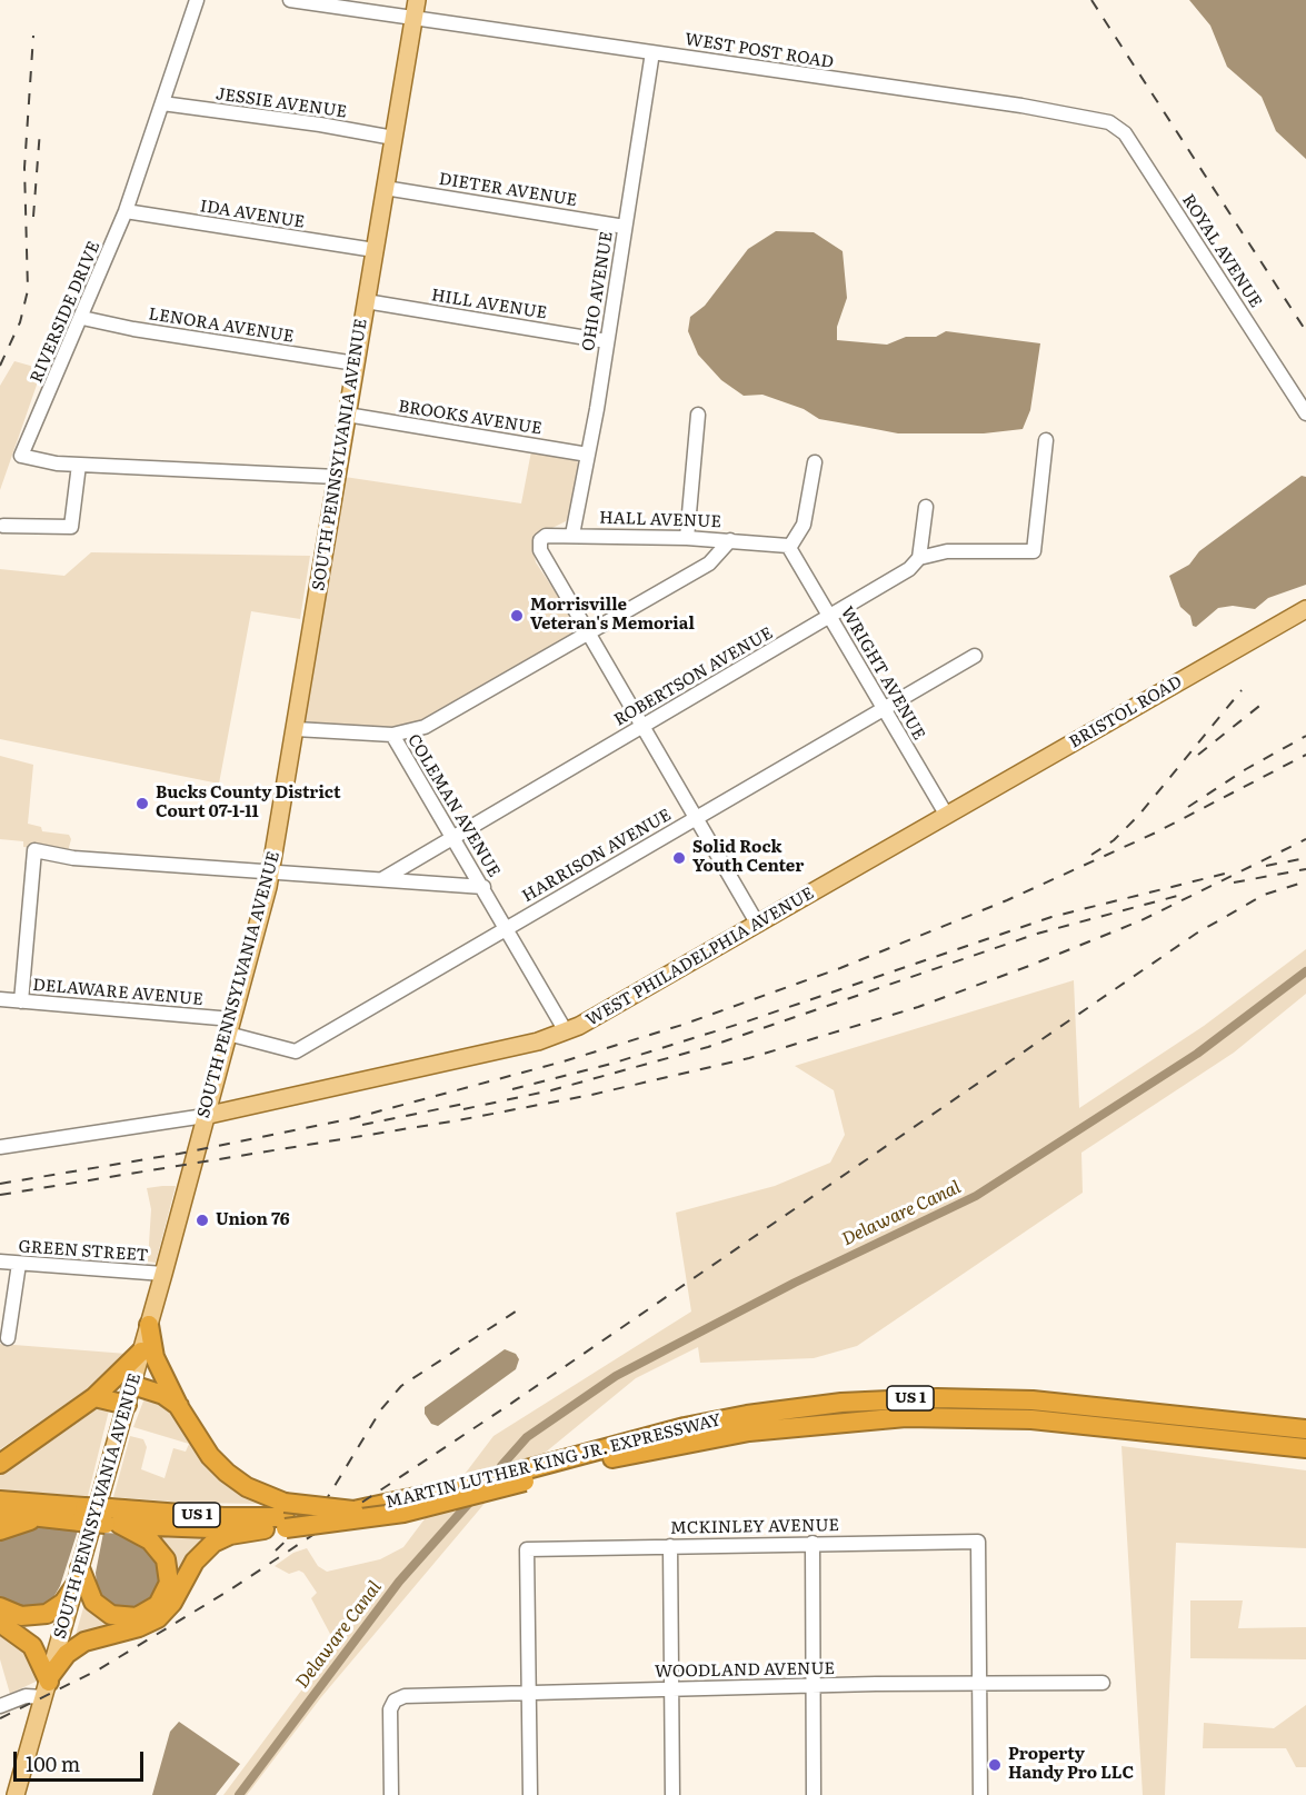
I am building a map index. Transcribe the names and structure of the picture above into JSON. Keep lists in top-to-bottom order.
{
  "streets": {
    "highway": ["US 1", "MARTIN LUTHER KING JR. EXPRESSWAY"],
    "main road": ["SOUTH PENNSYLVANIA AVENUE", "BRISTOL ROAD", "WEST PHILADELPHIA AVENUE"],
    "street": [
      "WEST POST ROAD",
      "JESSIE AVENUE",
      "DIETER AVENUE",
      "IDA AVENUE",
      "ROYAL AVENUE",
      "OHIO AVENUE",
      "HILL AVENUE",
      "RIVERSIDE DRIVE",
      "LENORA AVENUE",
      "BROOKS AVENUE",
      "HALL AVENUE",
      "WRIGHT AVENUE",
      "ROBERTSON AVENUE",
      "COLEMAN AVENUE",
      "HARRISON AVENUE",
      "DELAWARE AVENUE",
      "GREEN STREET",
      "MCKINLEY AVENUE",
      "WOODLAND AVENUE"
    ]
  },
  "crossings": [
    ["WEST POST ROAD", "ROYAL AVENUE"],
    ["WEST POST ROAD", "OHIO AVENUE"],
    ["WEST POST ROAD", "SOUTH PENNSYLVANIA AVENUE"],
    ["JESSIE AVENUE", "RIVERSIDE DRIVE"],
    ["JESSIE AVENUE", "SOUTH PENNSYLVANIA AVENUE"],
    ["DIETER AVENUE", "OHIO AVENUE"],
    ["DIETER AVENUE", "SOUTH PENNSYLVANIA AVENUE"],
    ["IDA AVENUE", "RIVERSIDE DRIVE"],
    ["IDA AVENUE", "SOUTH PENNSYLVANIA AVENUE"],
    ["OHIO AVENUE", "HILL AVENUE"],
    ["OHIO AVENUE", "BROOKS AVENUE"],
    ["OHIO AVENUE", "HALL AVENUE"],
    ["HILL AVENUE", "SOUTH PENNSYLVANIA AVENUE"],
    ["RIVERSIDE DRIVE", "LENORA AVENUE"],
    ["LENORA AVENUE", "SOUTH PENNSYLVANIA AVENUE"],
    ["BROOKS AVENUE", "SOUTH PENNSYLVANIA AVENUE"],
    ["SOUTH PENNSYLVANIA AVENUE", "HARRISON AVENUE"],
    ["SOUTH PENNSYLVANIA AVENUE", "WEST PHILADELPHIA AVENUE"],
    ["SOUTH PENNSYLVANIA AVENUE", "DELAWARE AVENUE"],
    ["SOUTH PENNSYLVANIA AVENUE", "GREEN STREET"],
    ["HALL AVENUE", "WRIGHT AVENUE"],
    ["WRIGHT AVENUE", "ROBERTSON AVENUE"],
    ["WRIGHT AVENUE", "BRISTOL ROAD"],
    ["WRIGHT AVENUE", "HARRISON AVENUE"],
    ["WRIGHT AVENUE", "WEST PHILADELPHIA AVENUE"],
    ["ROBERTSON AVENUE", "COLEMAN AVENUE"],
    ["BRISTOL ROAD", "WEST PHILADELPHIA AVENUE"],
    ["COLEMAN AVENUE", "HARRISON AVENUE"],
    ["COLEMAN AVENUE", "WEST PHILADELPHIA AVENUE"],
    ["HARRISON AVENUE", "DELAWARE AVENUE"],
    ["MCKINLEY AVENUE", "WOODLAND AVENUE"]
  ],
  "water": ["Delaware Canal"],
  "places": [
    "Morrisville Veteran's Memorial",
    "Bucks County District Court 07-1-11",
    "Solid Rock Youth Center",
    "Union 76",
    "Property Handy Pro LLC"
  ],
  "scale_bar": "100 m"
}
